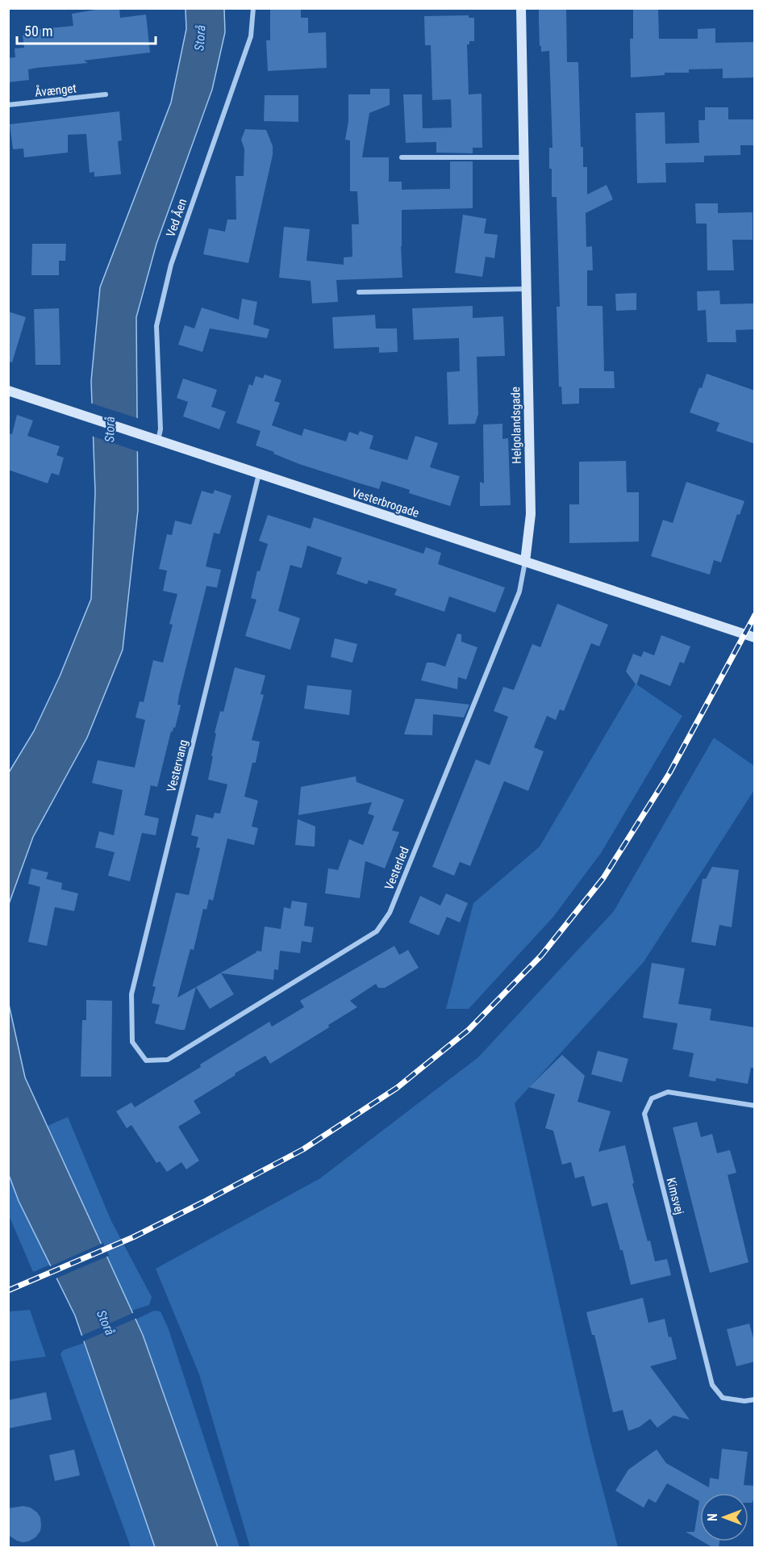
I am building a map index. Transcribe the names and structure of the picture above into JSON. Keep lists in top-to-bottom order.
{
  "streets": {
    "street": [
      "Åvænget",
      "Ved Åen",
      "Helgolandsgade",
      "Vesterbrogade",
      "Vestervang",
      "Vesterled",
      "Kimsvej"
    ]
  },
  "crossings": [
    ["Ved Åen", "Vesterbrogade"],
    ["Helgolandsgade", "Vesterbrogade"],
    ["Helgolandsgade", "Vesterled"],
    ["Vesterbrogade", "Vestervang"],
    ["Vesterbrogade", "Vesterled"],
    ["Vestervang", "Vesterled"]
  ],
  "water": ["Storå"],
  "scale_bar": "50 m",
  "north": "left"
}
